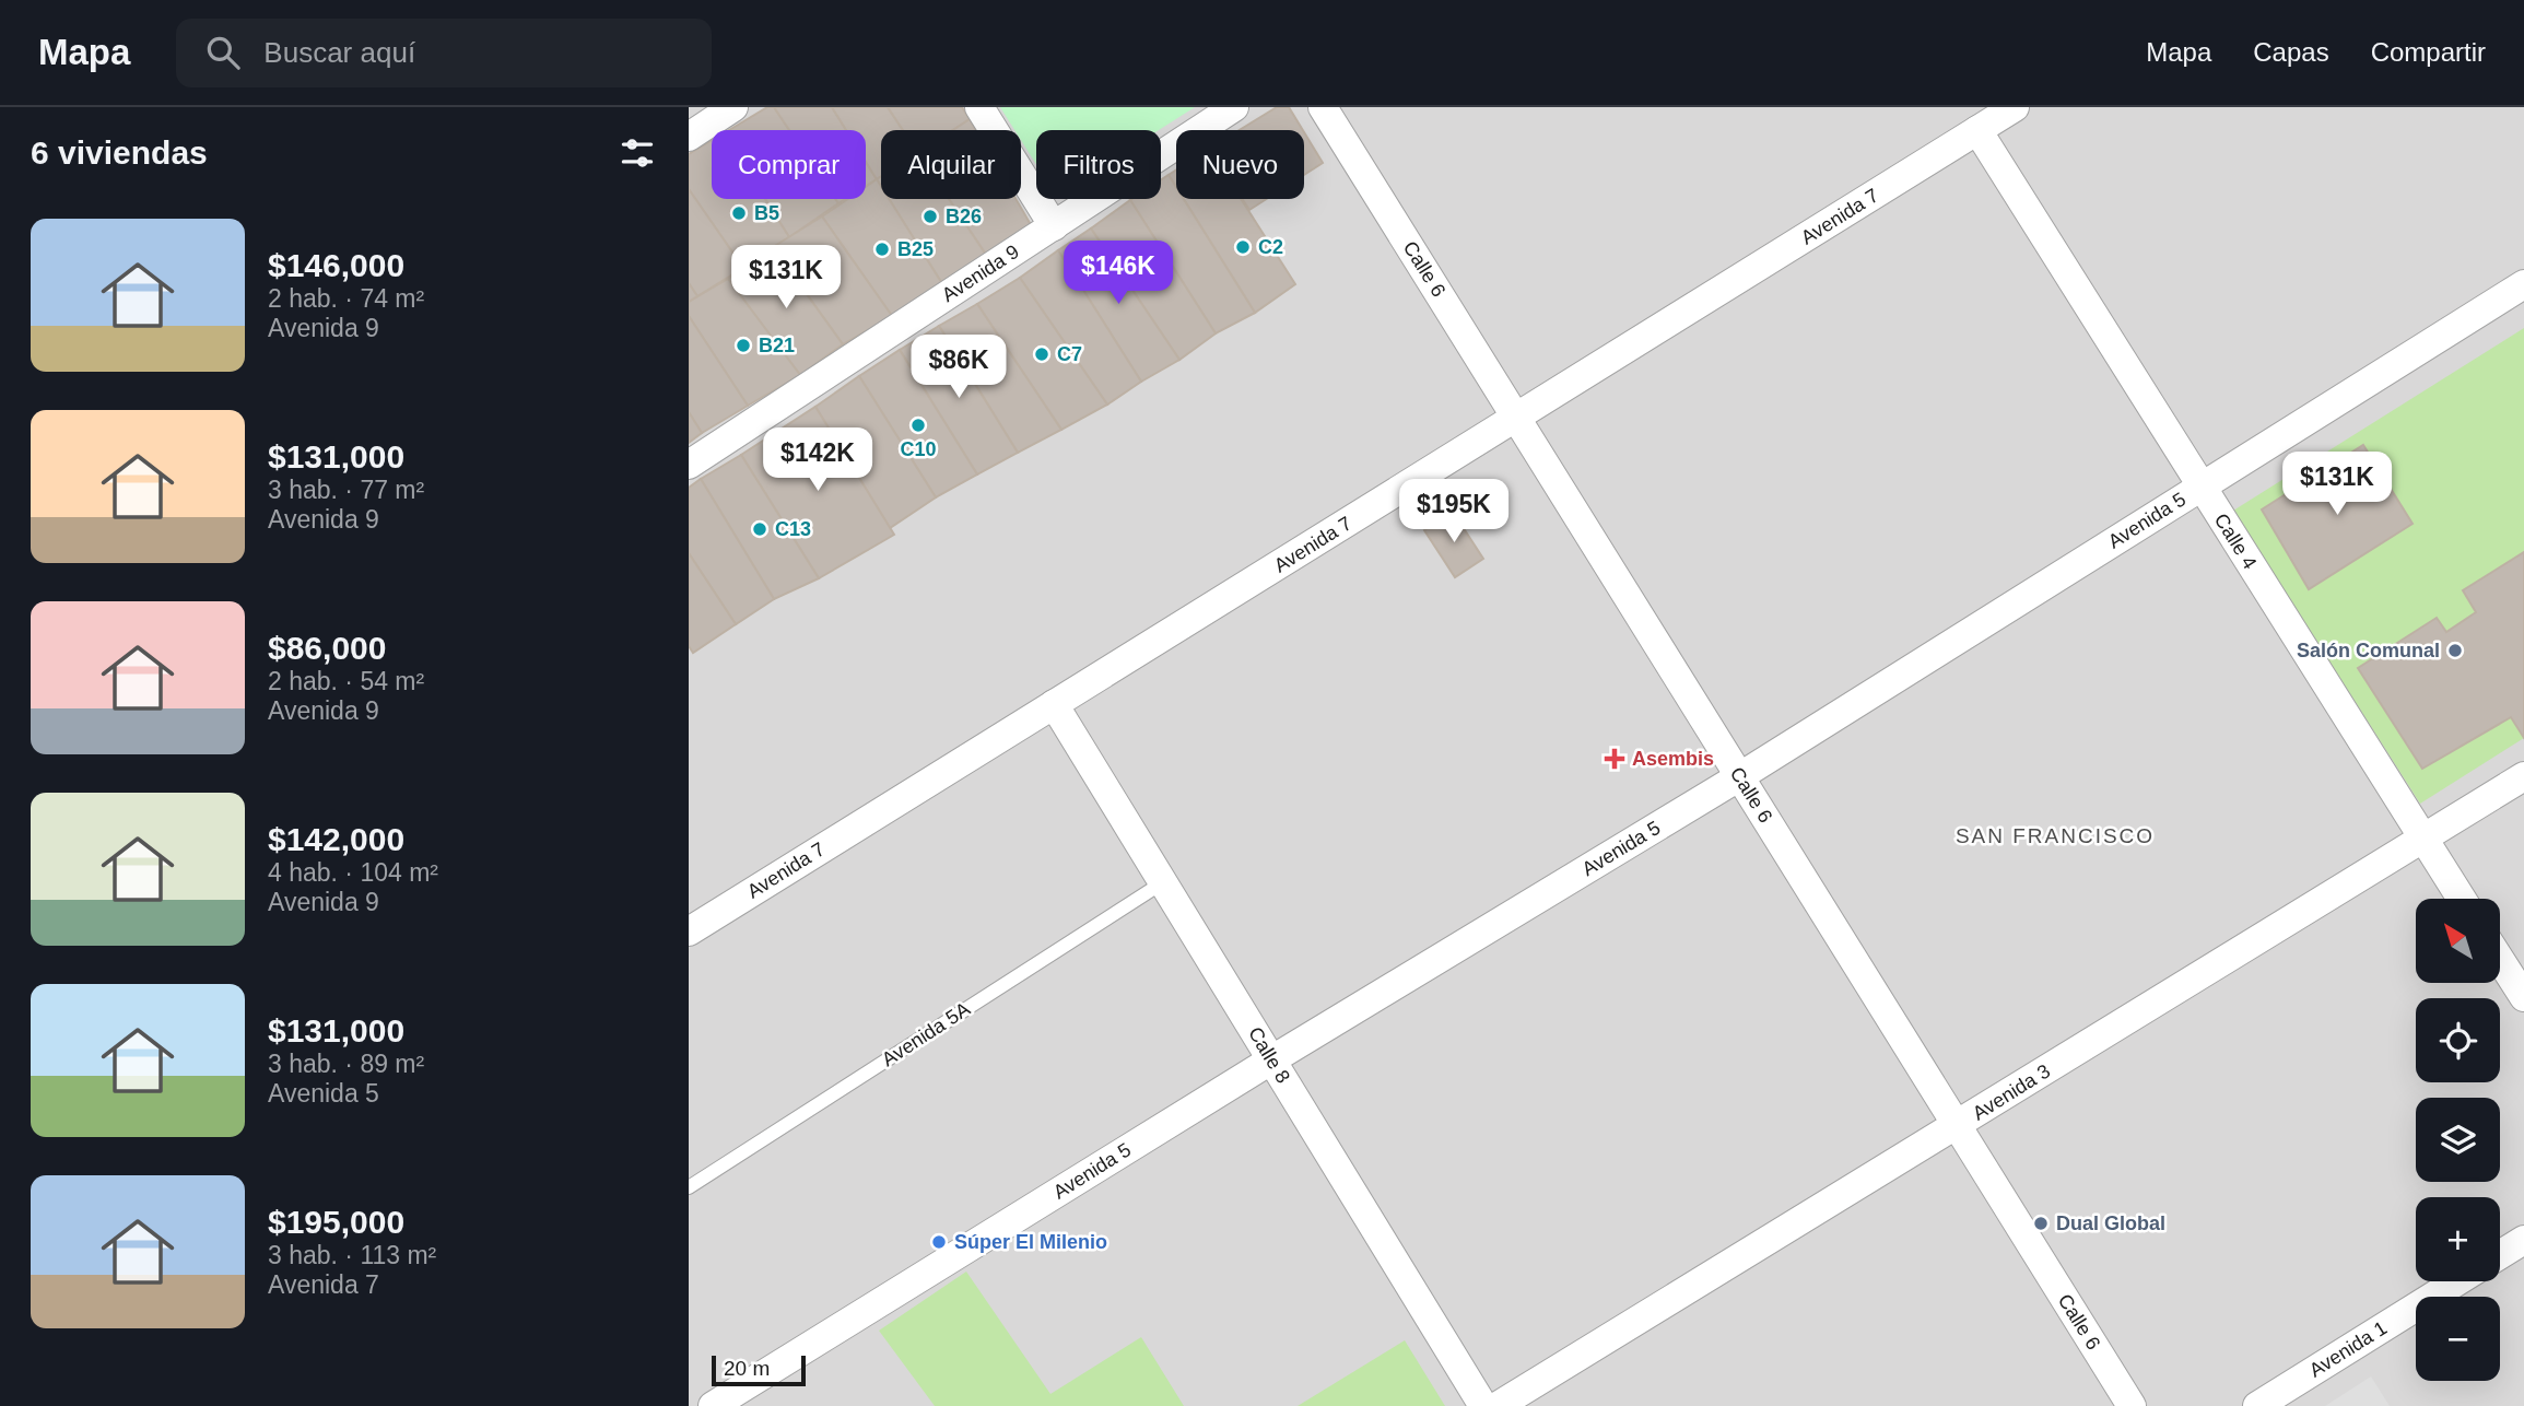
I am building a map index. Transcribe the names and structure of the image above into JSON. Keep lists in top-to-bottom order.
{
  "streets": {
    "street": [
      "Avenida 7",
      "Calle 6",
      "Avenida 9",
      "Avenida 5",
      "Calle 4",
      "Calle 8",
      "Avenida 3",
      "Avenida 1"
    ],
    "lane": ["Avenida 5A"]
  },
  "crossings": [
    ["Avenida 7", "Calle 6"],
    ["Avenida 7", "Calle 4"],
    ["Avenida 7", "Calle 8"],
    ["Calle 6", "Avenida 5"],
    ["Calle 6", "Avenida 3"],
    ["Avenida 5", "Calle 4"],
    ["Avenida 5", "Calle 8"],
    ["Calle 4", "Avenida 3"],
    ["Avenida 5A", "Calle 8"]
  ],
  "districts": ["SAN FRANCISCO"],
  "places": {
    "other": [
      "B5",
      "B26",
      "C2",
      "B25",
      "B21",
      "C7",
      "C10",
      "C13",
      "Salón Comunal",
      "Dual Global",
      "Súper El Milenio"
    ],
    "health": ["Asembis"]
  },
  "scale_bar": "20 m",
  "north": "top left",
  "page": {
    "header": "Mapa",
    "search": "Buscar aquí",
    "nav": ["Mapa", "Capas", "Compartir"],
    "heading": "6 viviendas",
    "chip": [
      "Comprar",
      "Alquilar",
      "Filtros",
      "Nuevo"
    ],
    "list": [
      {
        "name": "$146,000",
        "note": "2 hab. · 74 m² · Avenida 9"
      },
      {
        "name": "$131,000",
        "note": "3 hab. · 77 m² · Avenida 9"
      },
      {
        "name": "$86,000",
        "note": "2 hab. · 54 m² · Avenida 9"
      },
      {
        "name": "$142,000",
        "note": "4 hab. · 104 m² · Avenida 9"
      },
      {
        "name": "$131,000",
        "note": "3 hab. · 89 m² · Avenida 5"
      },
      {
        "name": "$195,000",
        "note": "3 hab. · 113 m² · Avenida 7"
      }
    ],
    "price": [
      "$146K",
      "$131K",
      "$86K",
      "$142K",
      "$131K",
      "$195K"
    ],
    "map_buttons": ["+", "−"],
    "scale": "20 m"
  }
}
